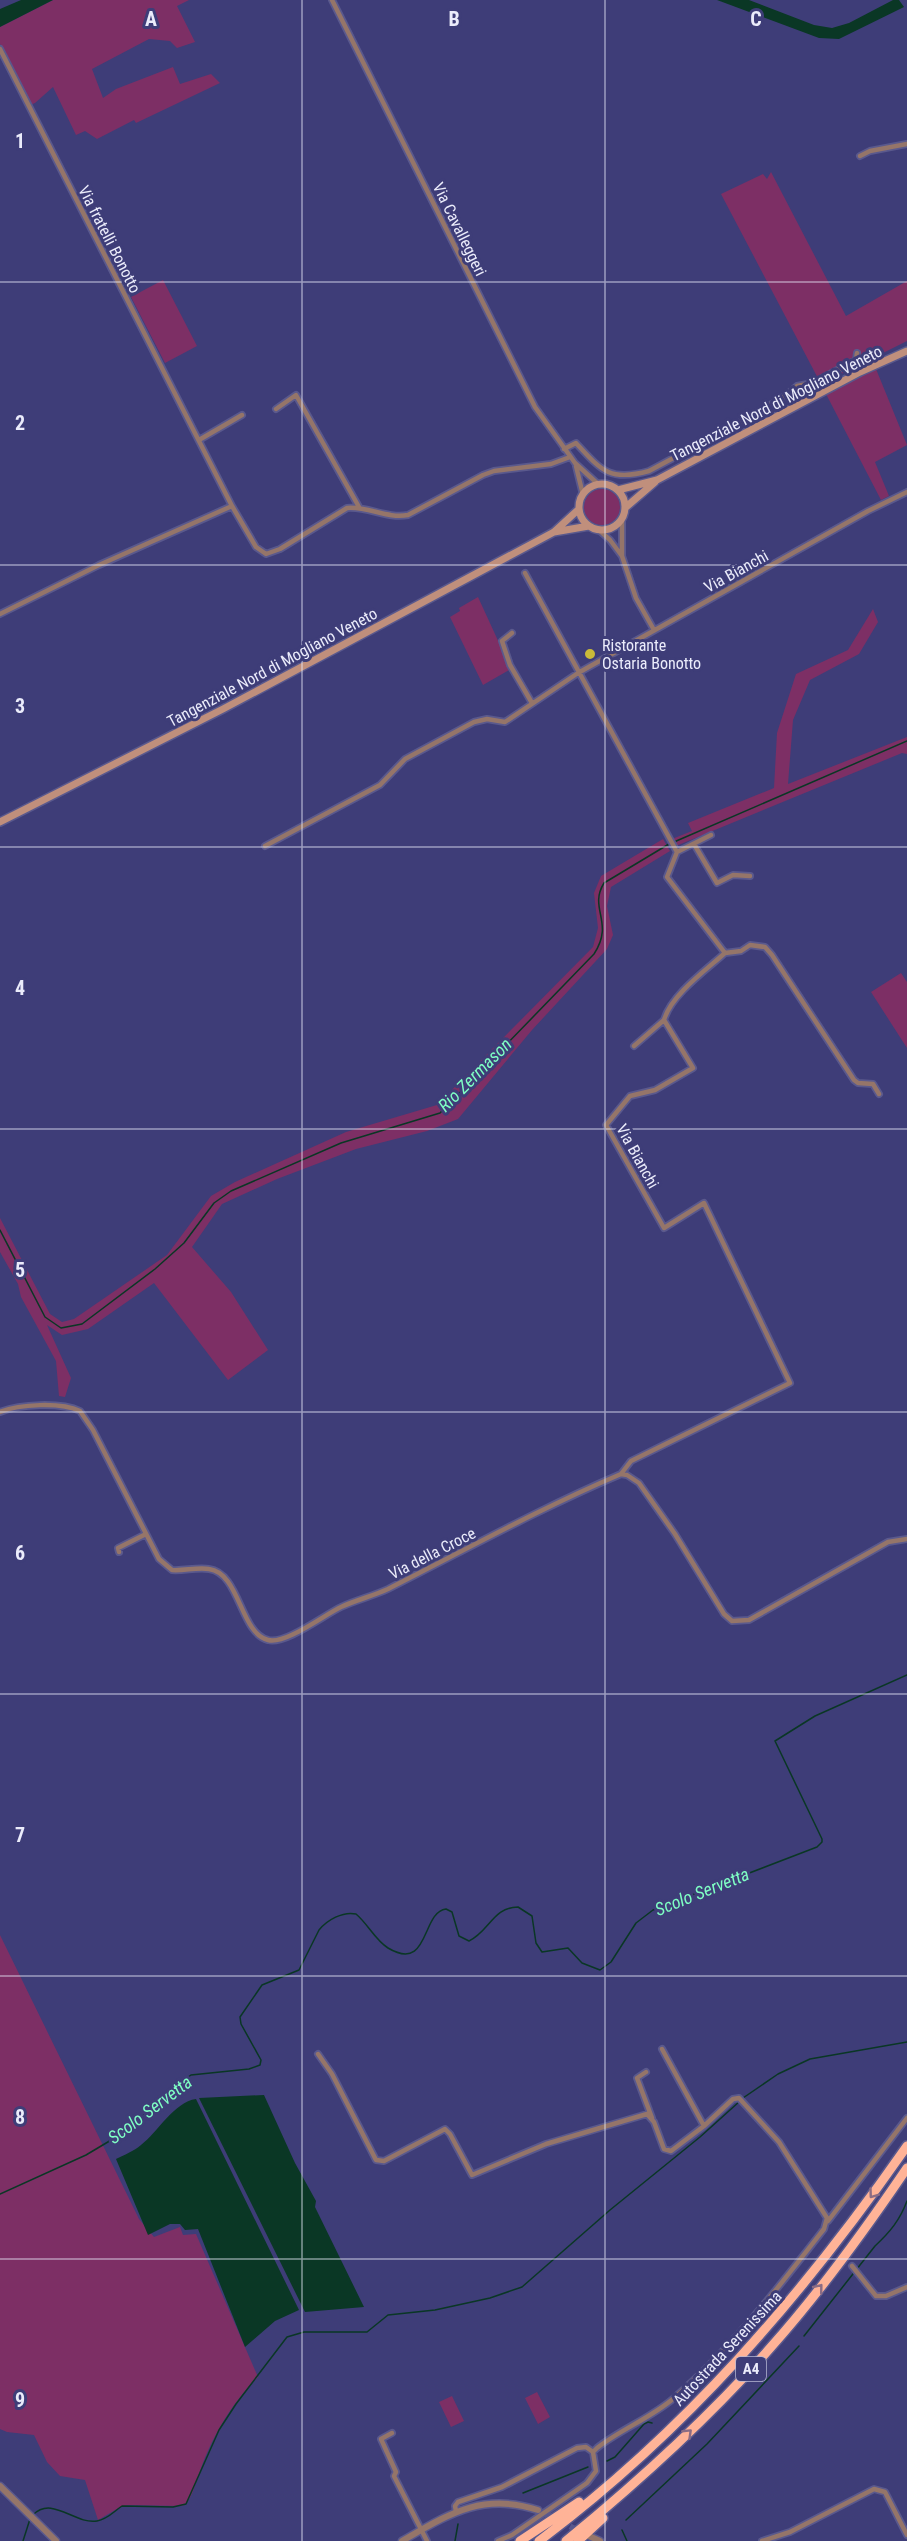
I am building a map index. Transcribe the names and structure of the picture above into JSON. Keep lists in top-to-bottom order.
{
  "streets": {
    "highway": ["Autostrada Serenissima", "A4"],
    "main road": ["Tangenziale Nord di Mogliano Veneto"],
    "street": [
      "Via Cavalleggeri",
      "Via fratelli Bonotto",
      "Via Bianchi",
      "Via della Croce"
    ]
  },
  "crossings": [
    ["Via Bianchi", "Via della Croce"]
  ],
  "water": ["Rio Zermason", "Scolo Servetta"],
  "places": ["Ristorante Ostaria Bonotto"],
  "grid": {
    "columns": ["A", "B", "C"],
    "rows": [
      "1",
      "2",
      "3",
      "4",
      "5",
      "6",
      "7",
      "8",
      "9"
    ]
  }
}
